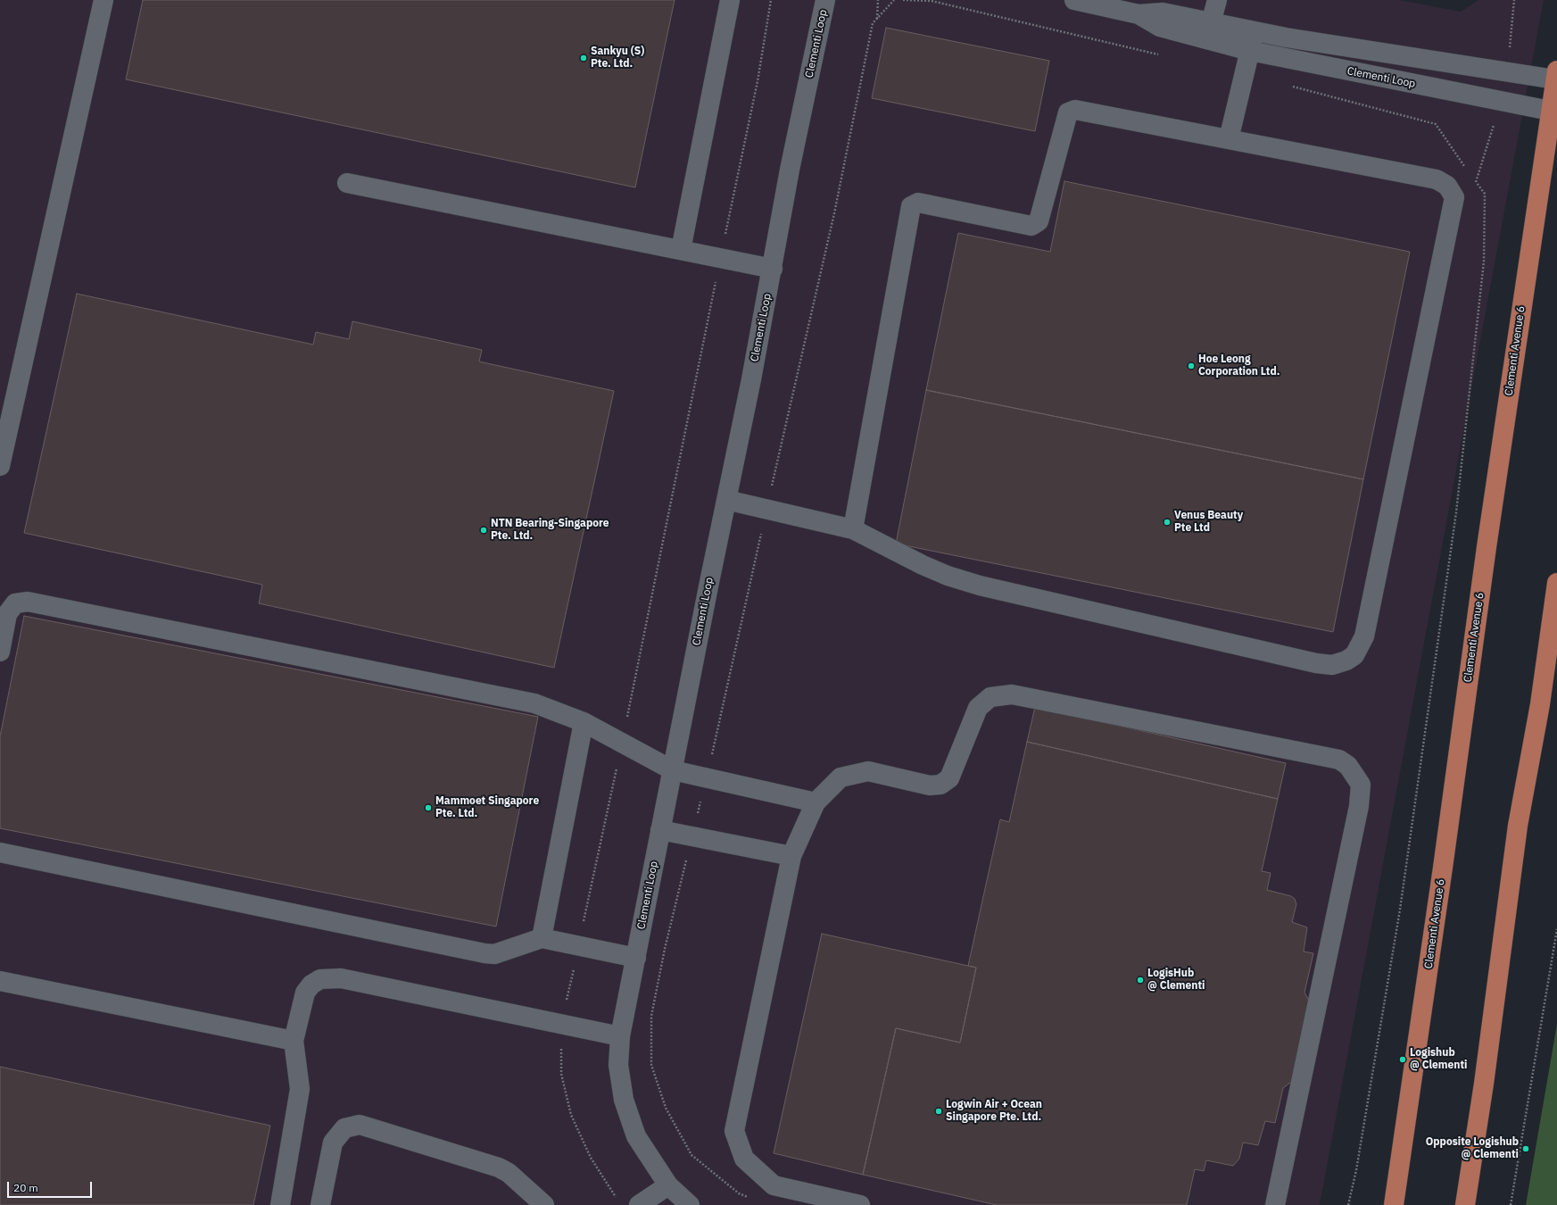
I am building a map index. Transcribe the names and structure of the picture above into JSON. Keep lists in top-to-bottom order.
{
  "streets": {
    "main road": ["Clementi Avenue 6"],
    "street": ["Clementi Loop"]
  },
  "crossings": [
    ["Clementi Loop", "Clementi Avenue 6"]
  ],
  "places": [
    "Sankyu (S) Pte. Ltd.",
    "Hoe Leong Corporation Ltd.",
    "Venus Beauty Pte Ltd",
    "NTN Bearing-Singapore Pte. Ltd.",
    "Mammoet Singapore Pte. Ltd.",
    "LogisHub @ Clementi",
    "Logishub @ Clementi",
    "Logwin Air + Ocean Singapore Pte. Ltd.",
    "Opposite Logishub @ Clementi"
  ],
  "scale_bar": "20 m"
}
